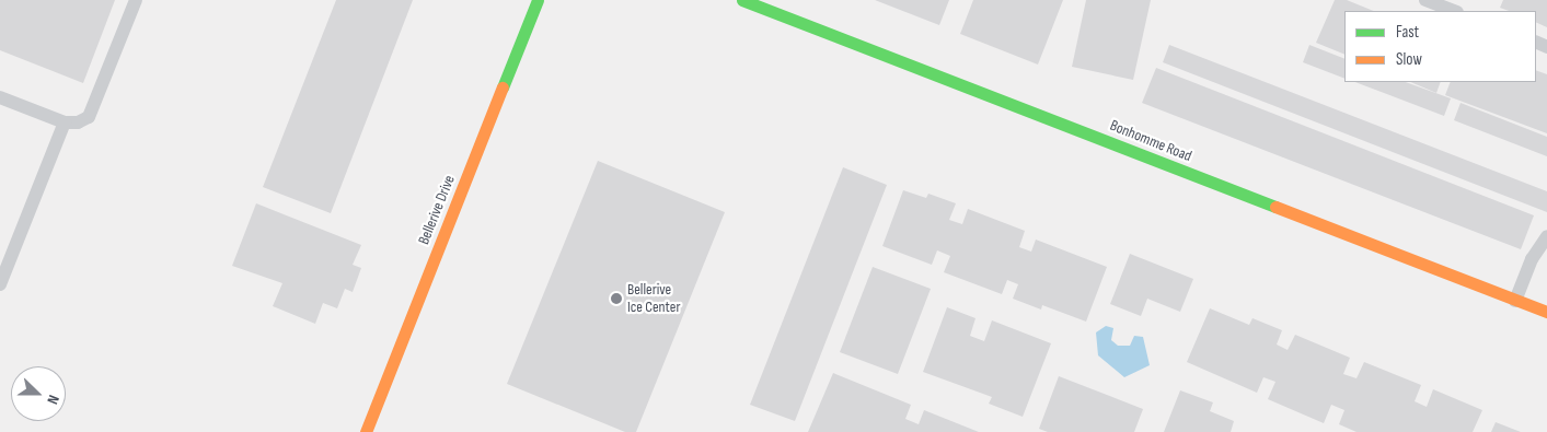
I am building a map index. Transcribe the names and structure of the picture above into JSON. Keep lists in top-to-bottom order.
{
  "streets": {
    "street": ["Bonhomme Road", "Bellerive Drive"]
  },
  "places": ["Bellerive Ice Center"],
  "legend": ["Fast", "Slow"],
  "north": "right"
}
